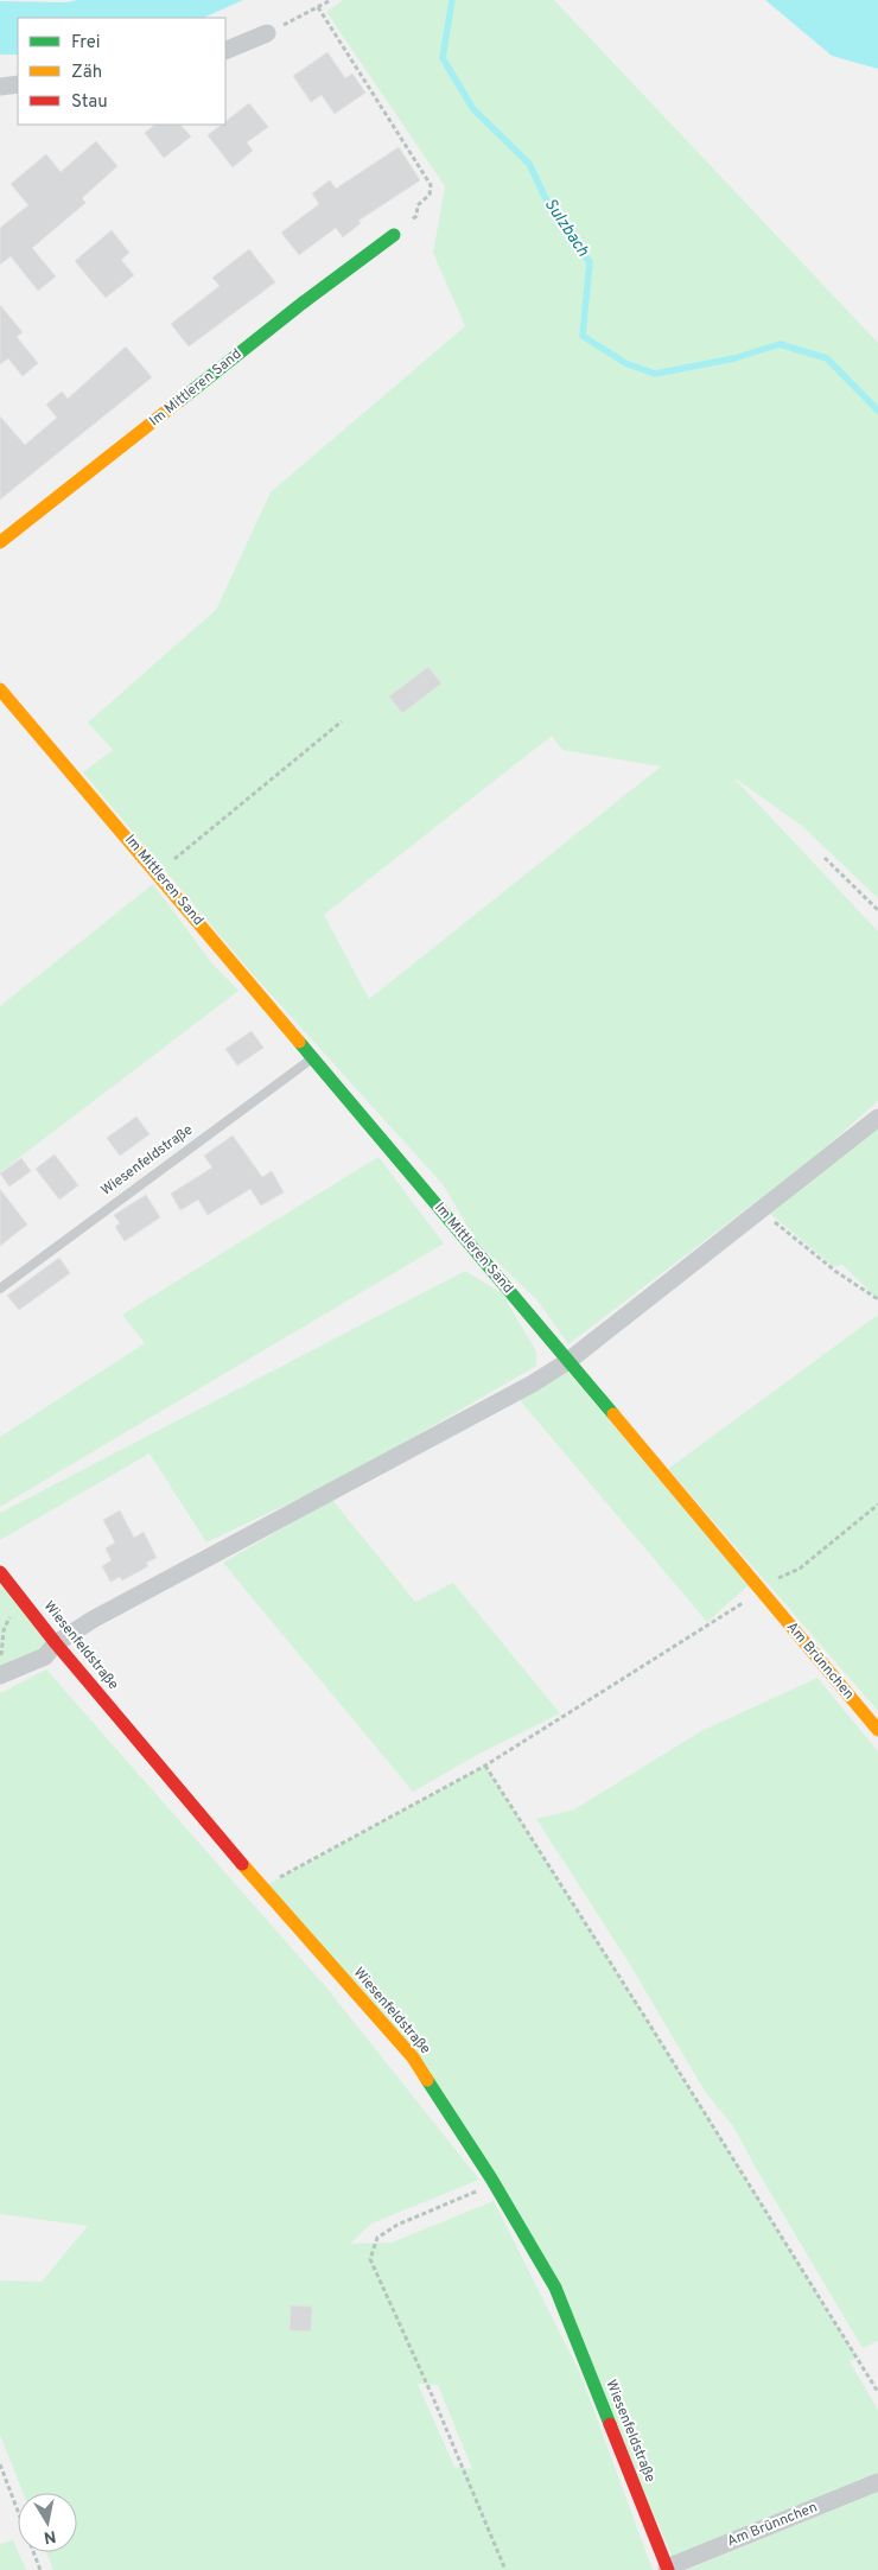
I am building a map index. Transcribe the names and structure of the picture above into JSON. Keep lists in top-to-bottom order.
{
  "streets": {
    "street": ["Im Mittleren Sand", "Wiesenfeldstraße", "Am Brünnchen"]
  },
  "crossings": [
    ["Im Mittleren Sand", "Wiesenfeldstraße"],
    ["Im Mittleren Sand", "Am Brünnchen"],
    ["Wiesenfeldstraße", "Am Brünnchen"]
  ],
  "water": ["Sulzbach"],
  "legend": ["Frei", "Zäh", "Stau"],
  "north": "bottom"
}
